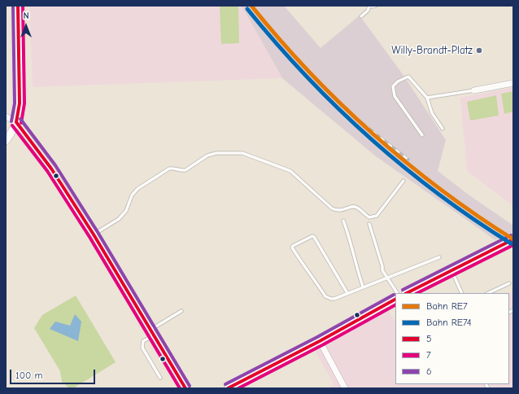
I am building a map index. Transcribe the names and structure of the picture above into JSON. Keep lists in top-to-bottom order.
{
  "places": ["Willy-Brandt-Platz"],
  "lines": [
    "rail line RE7",
    "transit line 5",
    "transit line 7",
    "transit line 6",
    "rail line RE74"
  ],
  "legend": [
    "Bahn RE7",
    "Bahn RE74",
    "5",
    "7",
    "6"
  ],
  "scale_bar": "100 m",
  "north": "top"
}
